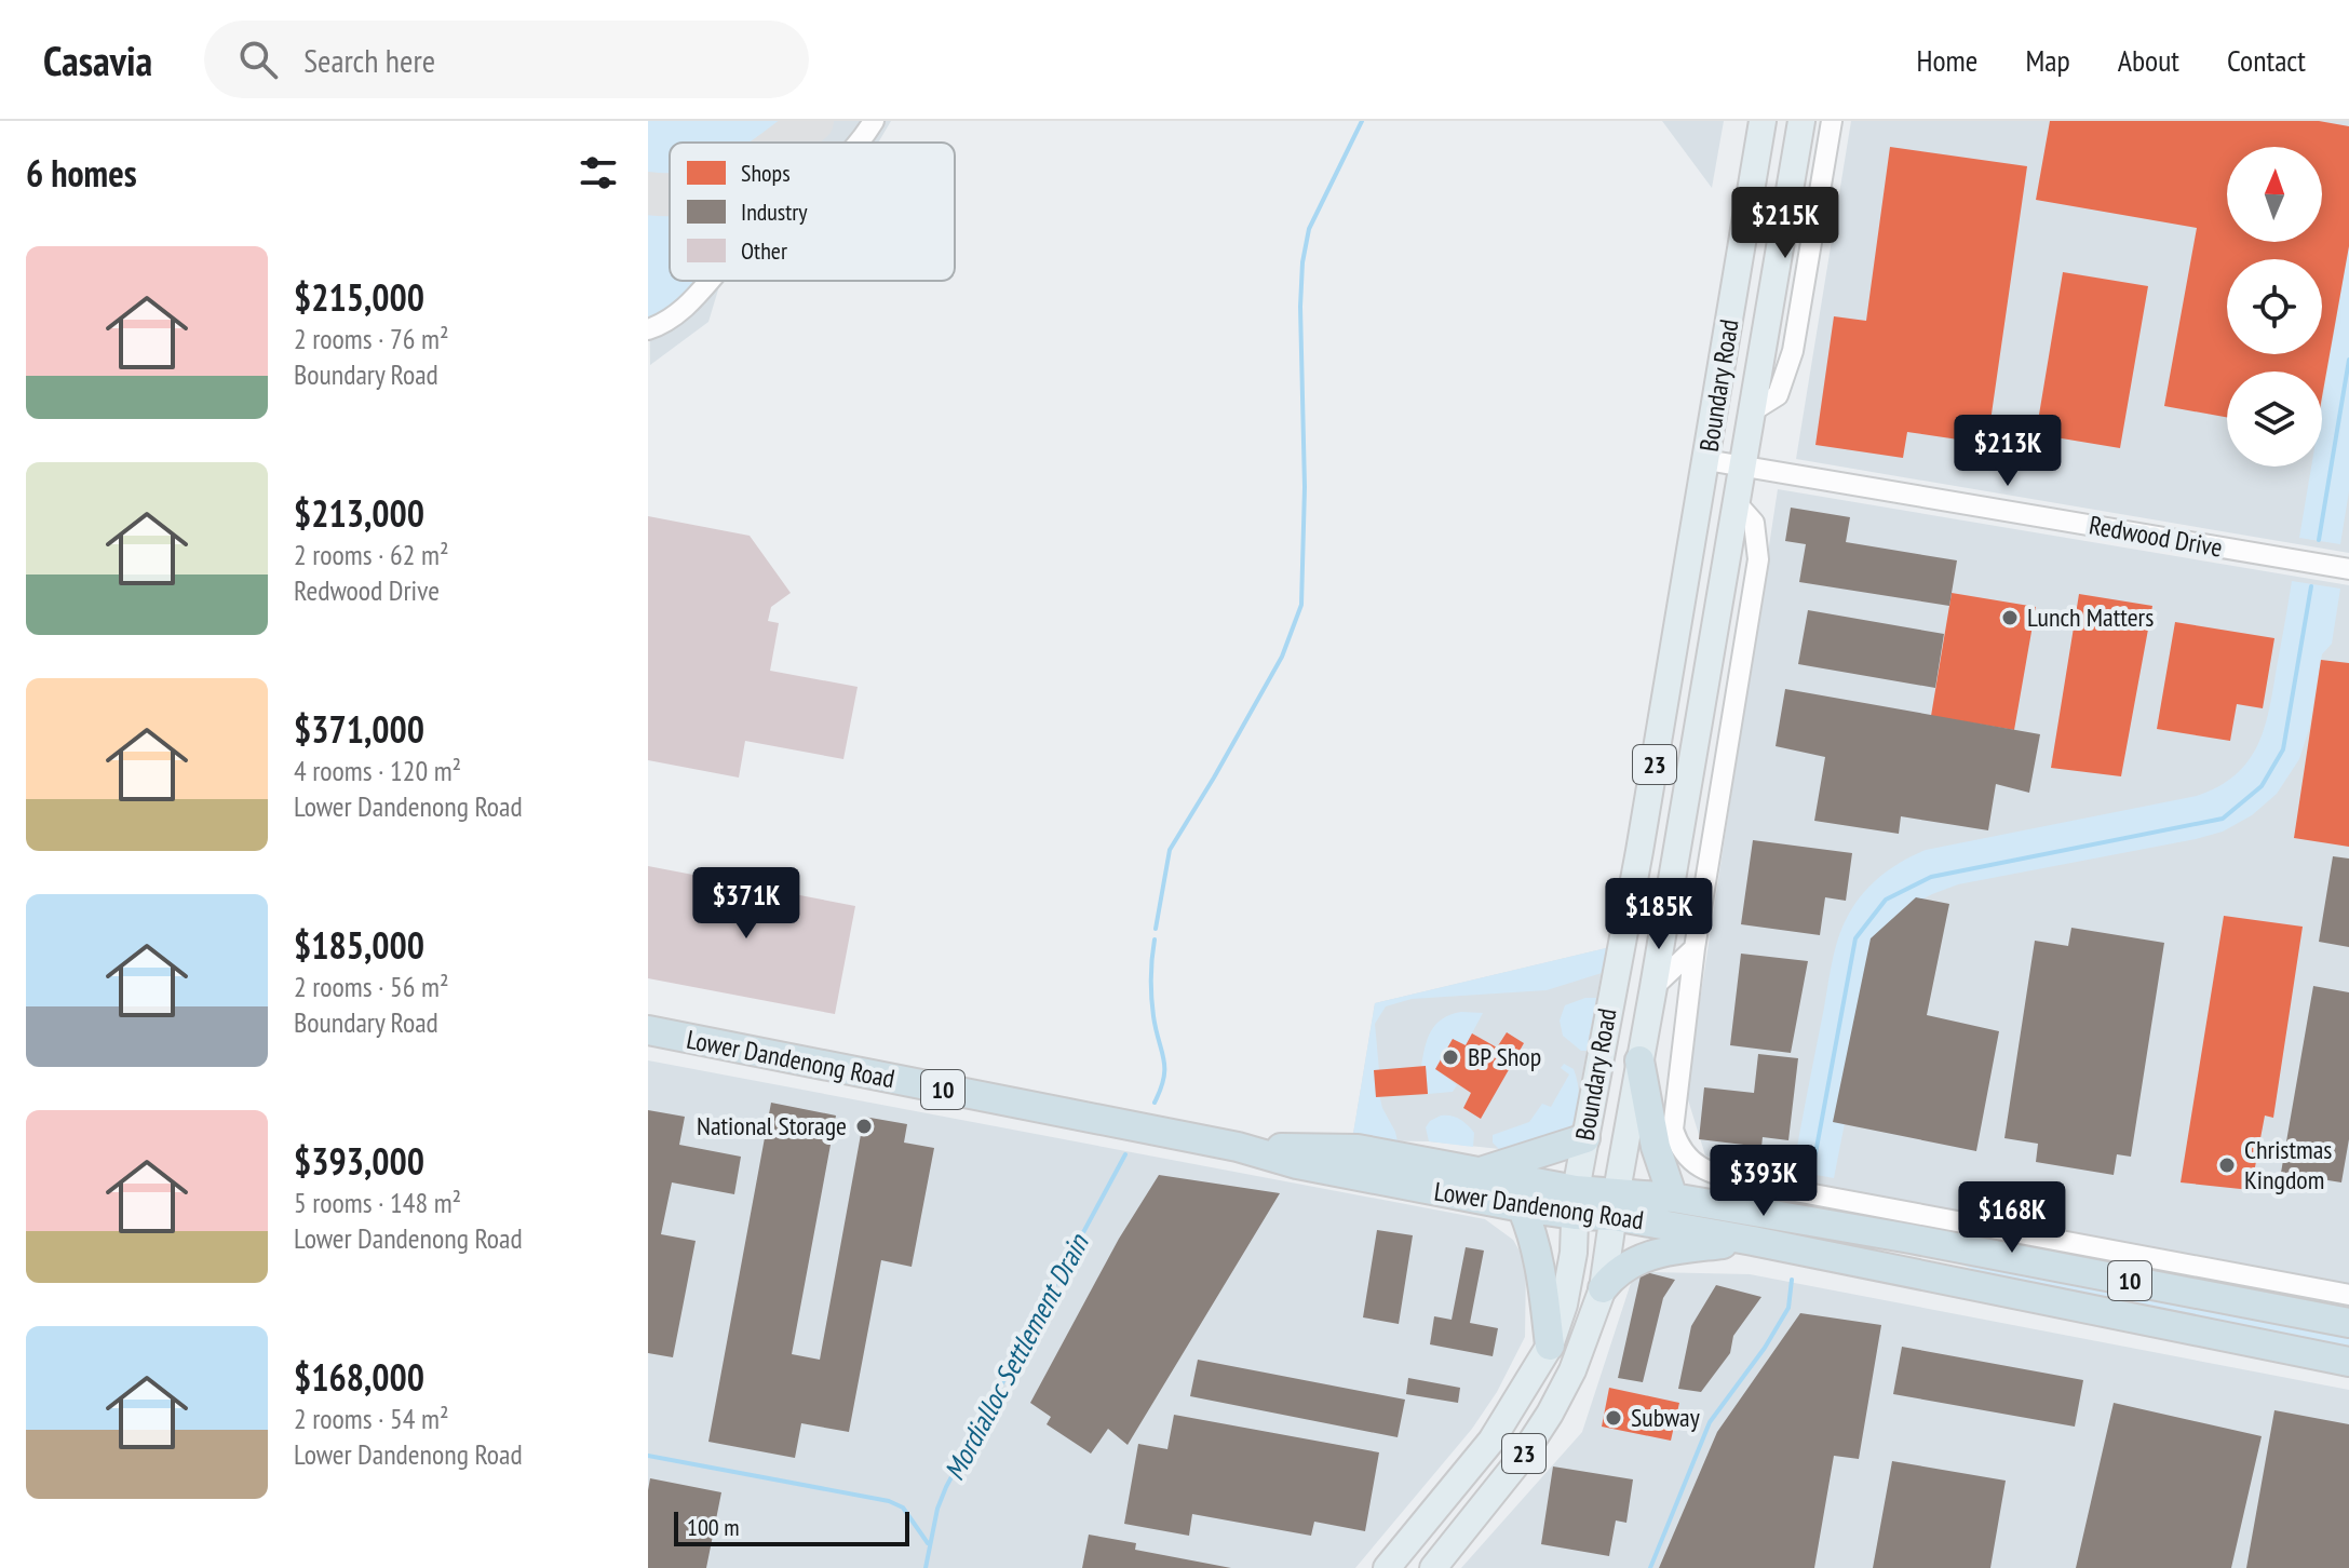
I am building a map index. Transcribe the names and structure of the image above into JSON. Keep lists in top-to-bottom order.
{
  "streets": {
    "highway": ["Lower Dandenong Road", "10"],
    "main road": ["Boundary Road", "23"],
    "street": ["Redwood Drive"]
  },
  "crossings": [
    ["Boundary Road", "Redwood Drive"],
    ["Boundary Road", "Lower Dandenong Road"]
  ],
  "water": ["Mordialloc Settlement Drain"],
  "places": [
    "Lunch Matters",
    "BP Shop",
    "National Storage",
    "Christmas Kingdom",
    "Subway"
  ],
  "legend": ["Shops", "Industry", "Other"],
  "scale_bar": "100 m",
  "north": "top",
  "page": {
    "header": "Casavia",
    "search": "Search here",
    "nav": [
      "Home",
      "Map",
      "About",
      "Contact"
    ],
    "heading": "6 homes",
    "price": [
      "$215K",
      "$213K",
      "$371K",
      "$185K",
      "$393K",
      "$168K"
    ],
    "list": [
      {
        "name": "$215,000",
        "note": "2 rooms · 76 m² · Boundary Road"
      },
      {
        "name": "$213,000",
        "note": "2 rooms · 62 m² · Redwood Drive"
      },
      {
        "name": "$371,000",
        "note": "4 rooms · 120 m² · Lower Dandenong Road"
      },
      {
        "name": "$185,000",
        "note": "2 rooms · 56 m² · Boundary Road"
      },
      {
        "name": "$393,000",
        "note": "5 rooms · 148 m² · Lower Dandenong Road"
      },
      {
        "name": "$168,000",
        "note": "2 rooms · 54 m² · Lower Dandenong Road"
      }
    ],
    "scale": "100 m"
  }
}
